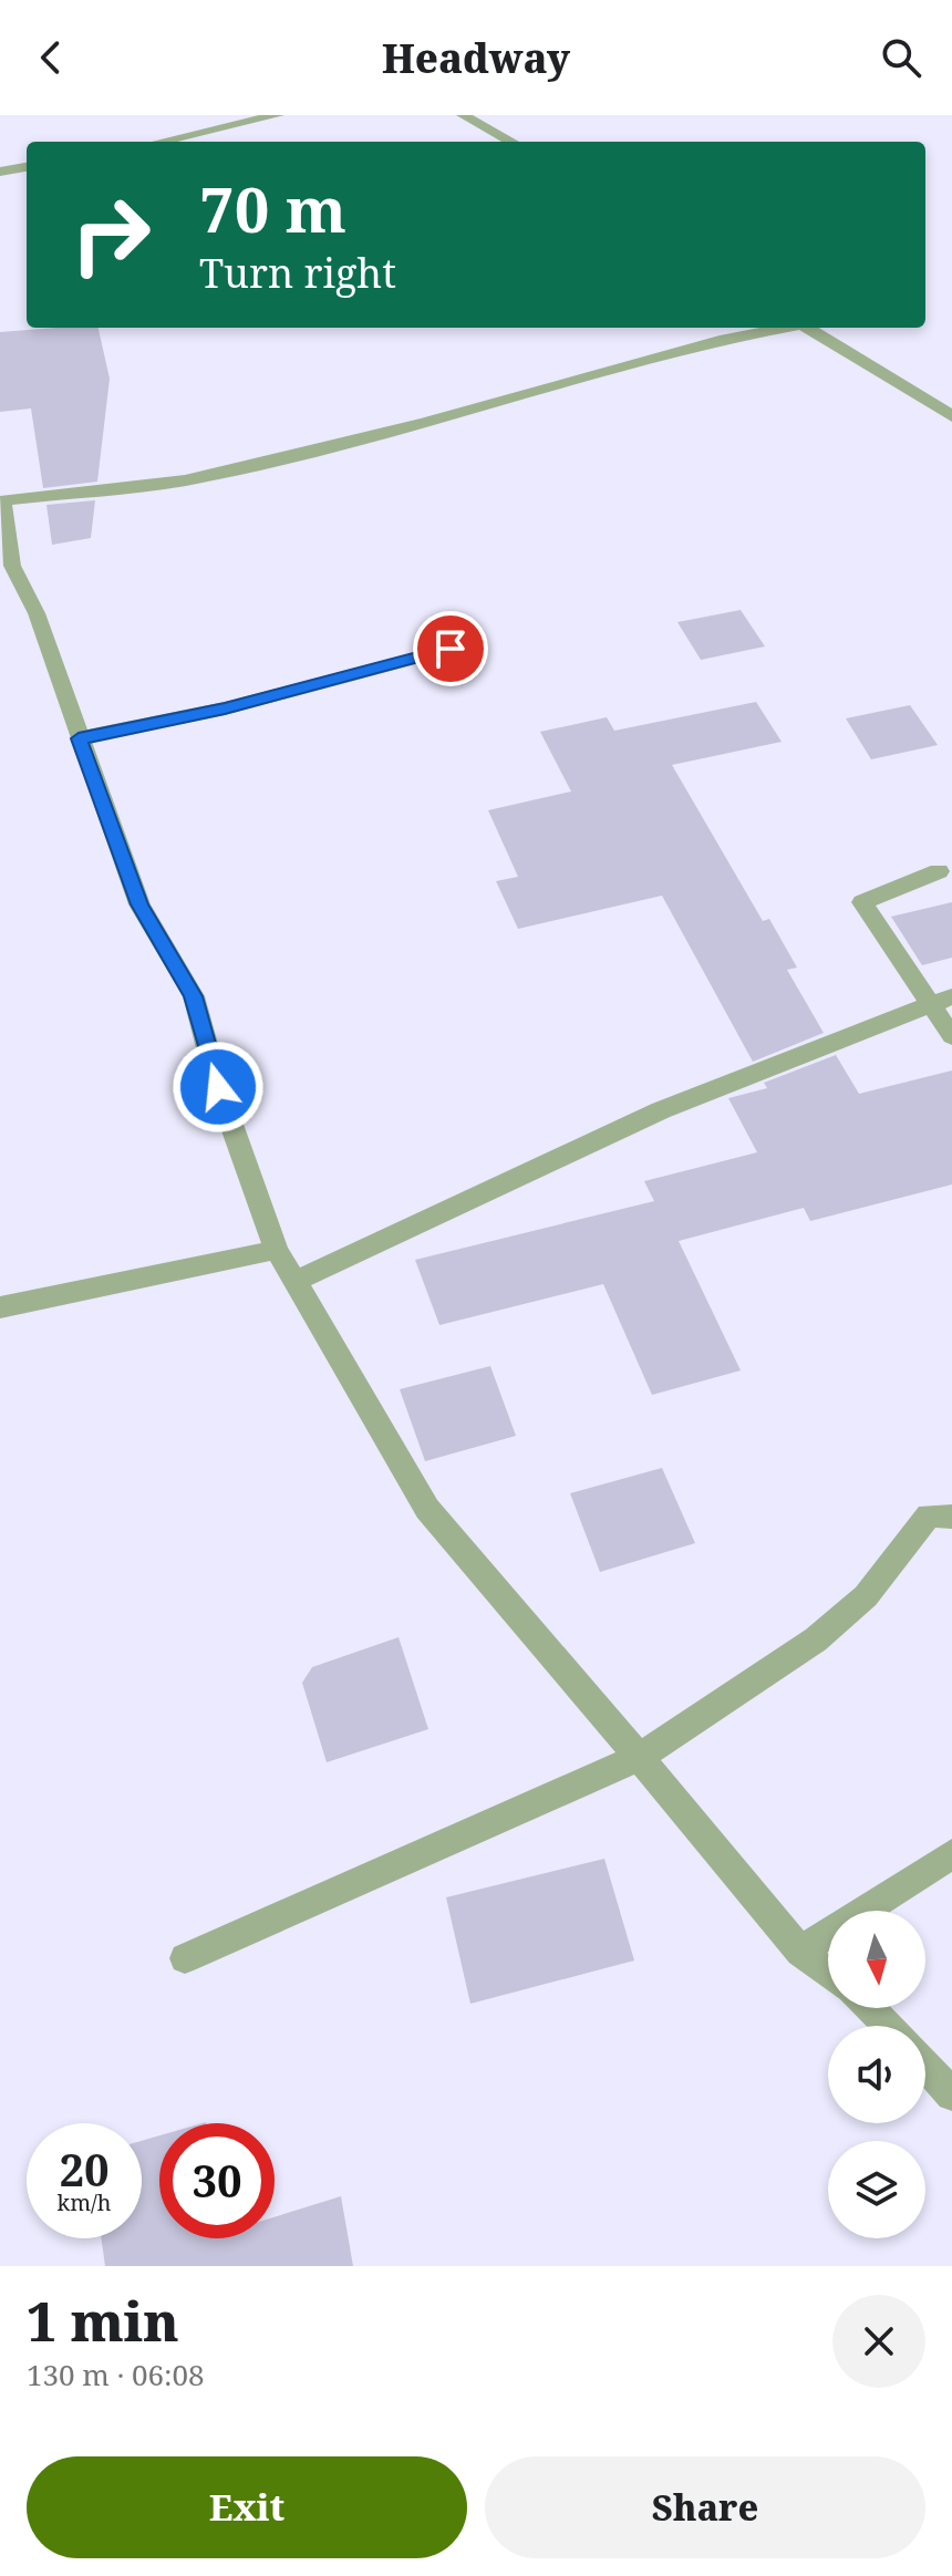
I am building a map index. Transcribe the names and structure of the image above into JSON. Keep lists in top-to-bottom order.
{
  "north": "bottom",
  "page": {
    "header": "Headway",
    "turn": ["70 m", "Turn right"],
    "speed": "20 km/h",
    "limit": "30",
    "heading": ["1 min", "130 m · 06:08"],
    "buttons": ["Exit", "Share"]
  }
}
